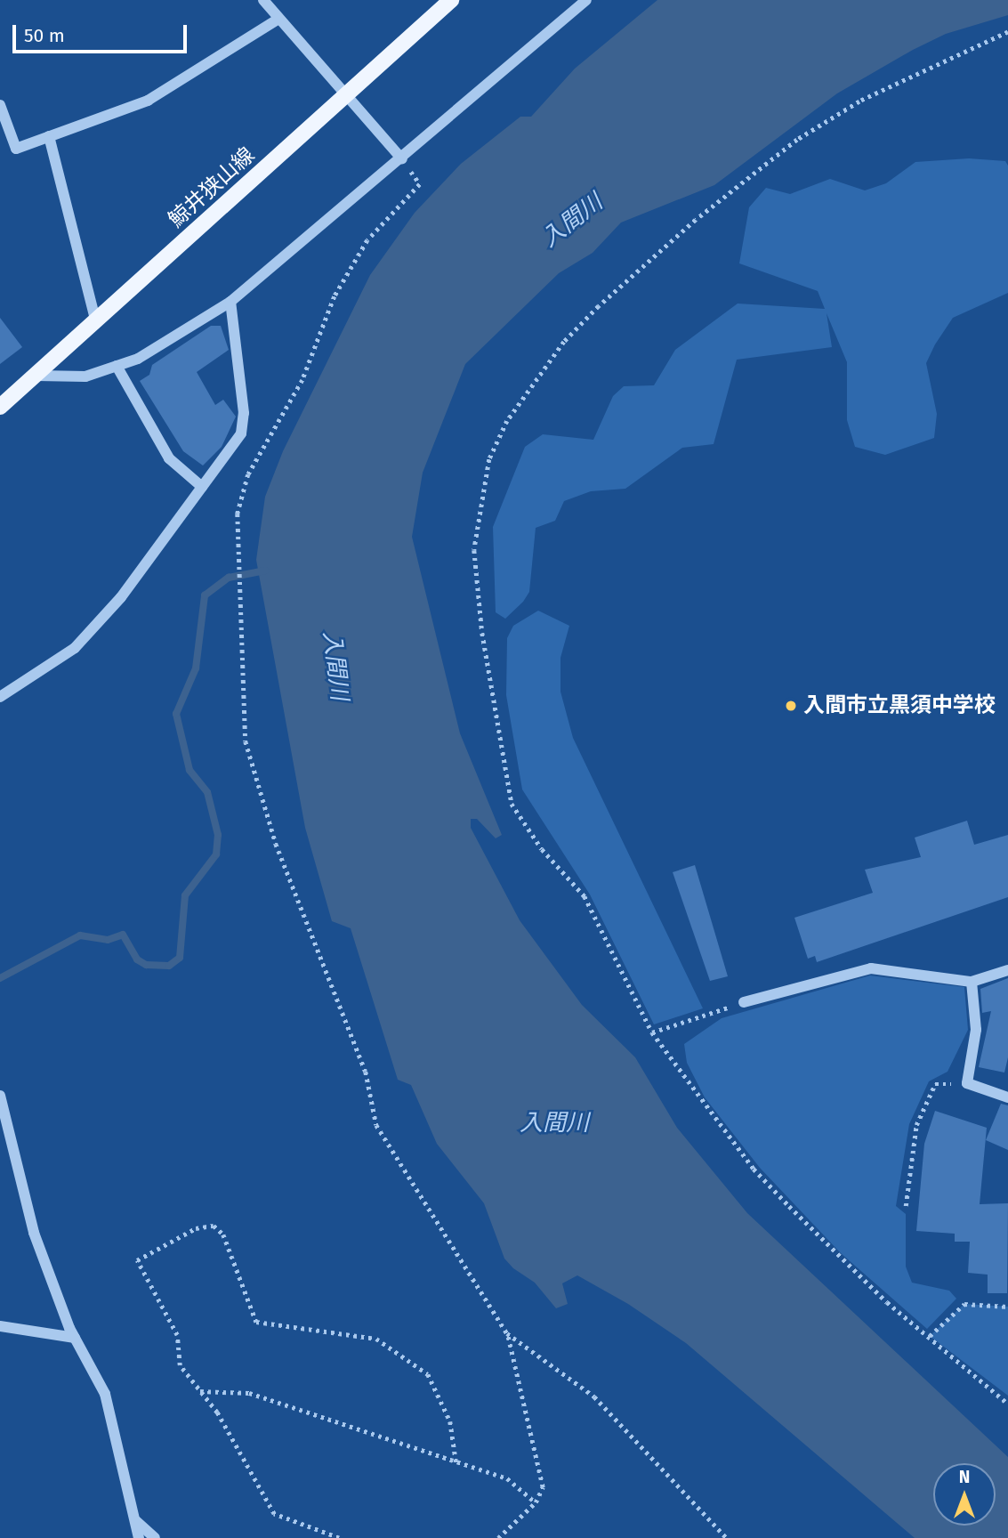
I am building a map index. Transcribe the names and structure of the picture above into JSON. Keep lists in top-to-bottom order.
{
  "streets": {
    "main road": ["鯨井狭山線"]
  },
  "water": ["入間川"],
  "places": ["入間市立黒須中学校"],
  "scale_bar": "50 m",
  "north": "top"
}
